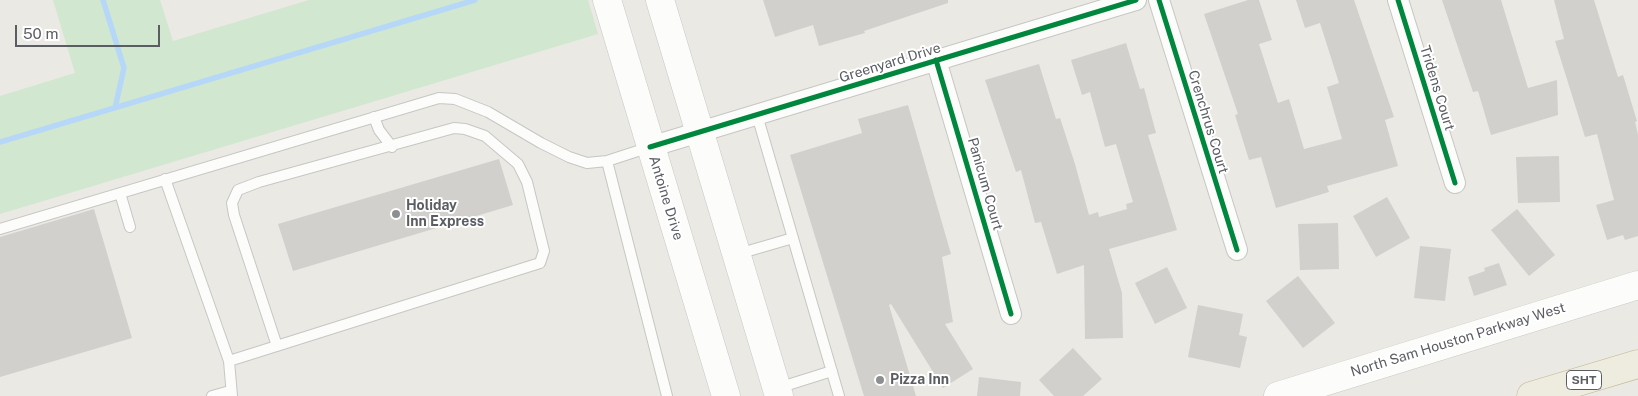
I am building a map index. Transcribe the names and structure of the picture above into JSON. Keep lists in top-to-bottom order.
{
  "streets": {
    "highway": ["SHT"],
    "main road": ["Antoine Drive", "North Sam Houston Parkway West"],
    "street": [
      "Greenyard Drive",
      "Tridens Court",
      "Crenchrus Court",
      "Panicum Court"
    ]
  },
  "crossings": [
    ["Greenyard Drive", "Panicum Court"],
    ["Greenyard Drive", "Antoine Drive"]
  ],
  "places": ["Holiday Inn Express", "Pizza Inn"],
  "scale_bar": "50 m"
}
